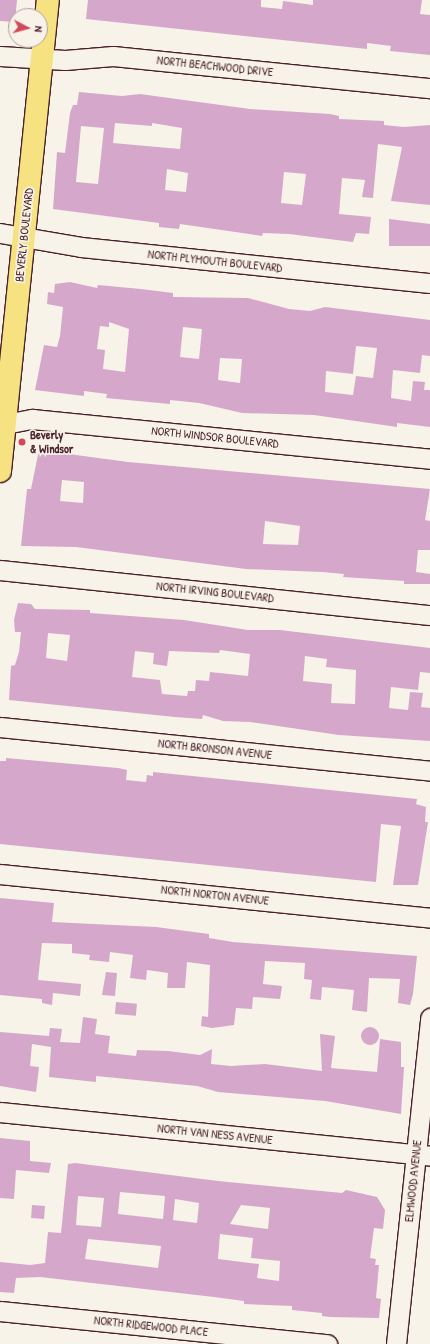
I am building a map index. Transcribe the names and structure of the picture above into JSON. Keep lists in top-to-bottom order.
{
  "streets": {
    "main road": ["BEVERLY BOULEVARD"],
    "street": [
      "NORTH BEACHWOOD DRIVE",
      "NORTH PLYMOUTH BOULEVARD",
      "NORTH WINDSOR BOULEVARD",
      "NORTH IRVING BOULEVARD",
      "NORTH BRONSON AVENUE",
      "NORTH NORTON AVENUE",
      "NORTH VAN NESS AVENUE",
      "ELMWOOD AVENUE",
      "NORTH RIDGEWOOD PLACE"
    ]
  },
  "crossings": [
    ["NORTH BEACHWOOD DRIVE", "BEVERLY BOULEVARD"],
    ["BEVERLY BOULEVARD", "NORTH PLYMOUTH BOULEVARD"],
    ["BEVERLY BOULEVARD", "NORTH WINDSOR BOULEVARD"],
    ["NORTH VAN NESS AVENUE", "ELMWOOD AVENUE"]
  ],
  "places": ["Beverly & Windsor"],
  "north": "right"
}
